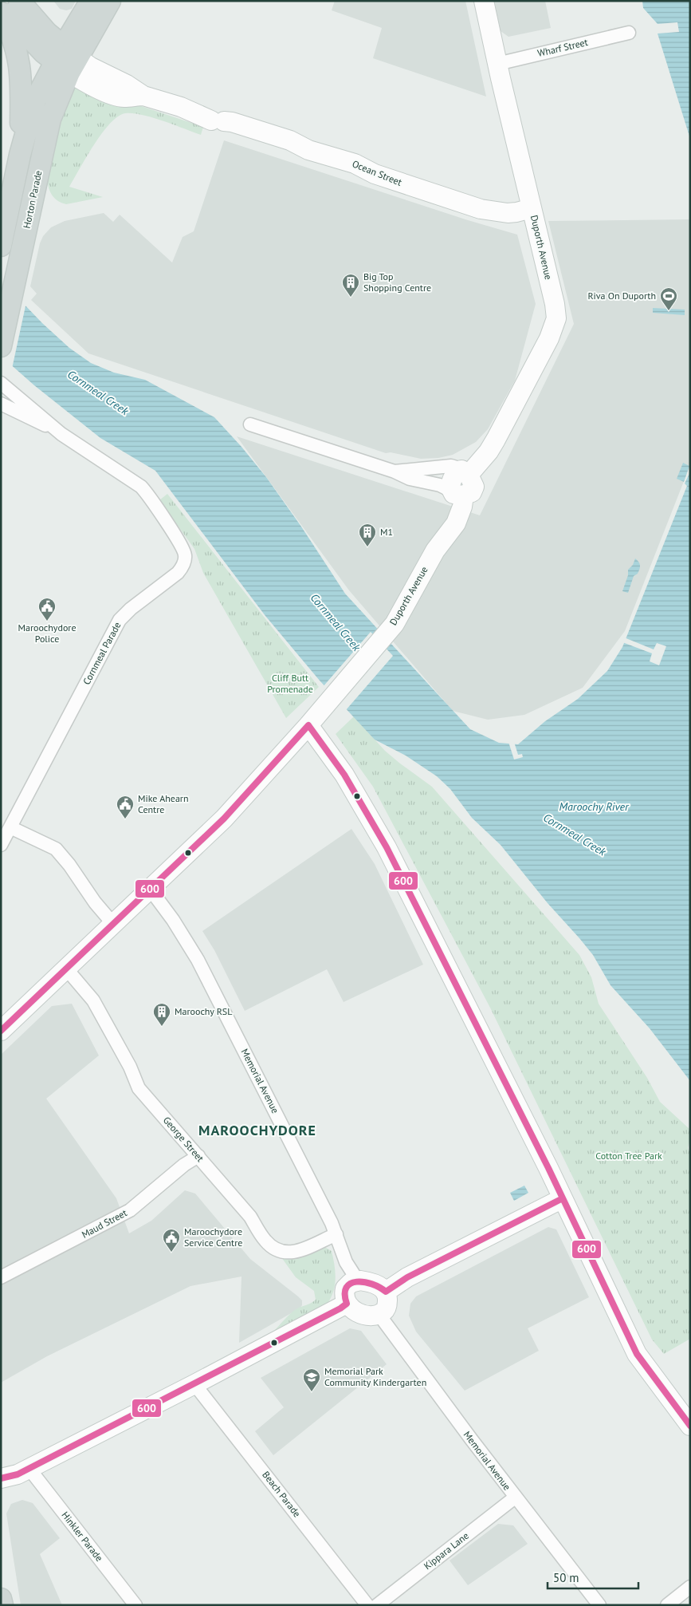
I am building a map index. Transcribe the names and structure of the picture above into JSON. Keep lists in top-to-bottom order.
{
  "streets": {
    "main road": ["Horton Parade"],
    "street": [
      "Wharf Street",
      "Ocean Street",
      "Duporth Avenue",
      "Cornmeal Parade",
      "Memorial Avenue",
      "George Street",
      "Maud Street",
      "Beach Parade",
      "Hinkler Parade",
      "Kippara Lane"
    ]
  },
  "crossings": [
    ["Wharf Street", "Duporth Avenue"],
    ["Ocean Street", "Horton Parade"],
    ["Ocean Street", "Duporth Avenue"],
    ["Duporth Avenue", "Memorial Avenue"],
    ["Duporth Avenue", "George Street"],
    ["Memorial Avenue", "George Street"],
    ["Memorial Avenue", "Kippara Lane"],
    ["George Street", "Maud Street"]
  ],
  "districts": ["MAROOCHYDORE"],
  "water": ["Cornmeal Creek", "Maroochy River"],
  "parks": ["Cliff Butt Promenade", "Cotton Tree Park"],
  "places": {
    "building": ["Big Top Shopping Centre", "M1", "Maroochy RSL"],
    "sports": ["Riva On Duporth"],
    "public building": ["Maroochydore Police", "Mike Ahearn Centre", "Maroochydore Service Centre"],
    "school or university": ["Memorial Park Community Kindergarten"]
  },
  "lines": ["transit line 600"],
  "scale_bar": "50 m"
}
